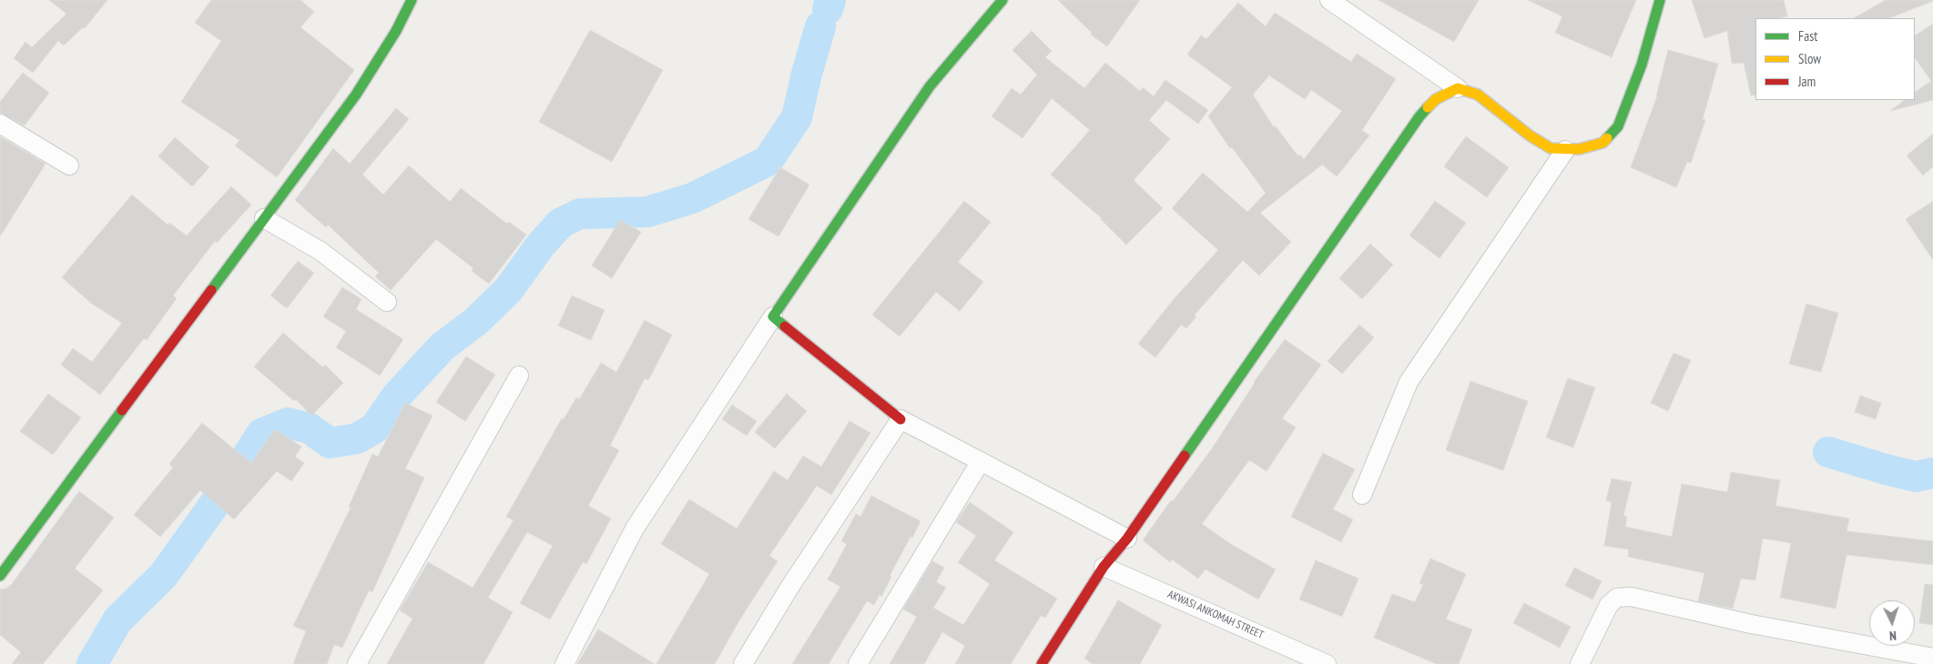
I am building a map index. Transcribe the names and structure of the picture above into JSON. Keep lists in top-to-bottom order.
{
  "streets": {
    "street": ["AKWASI ANKOMAH STREET"]
  },
  "legend": ["Fast", "Slow", "Jam"],
  "north": "bottom"
}
